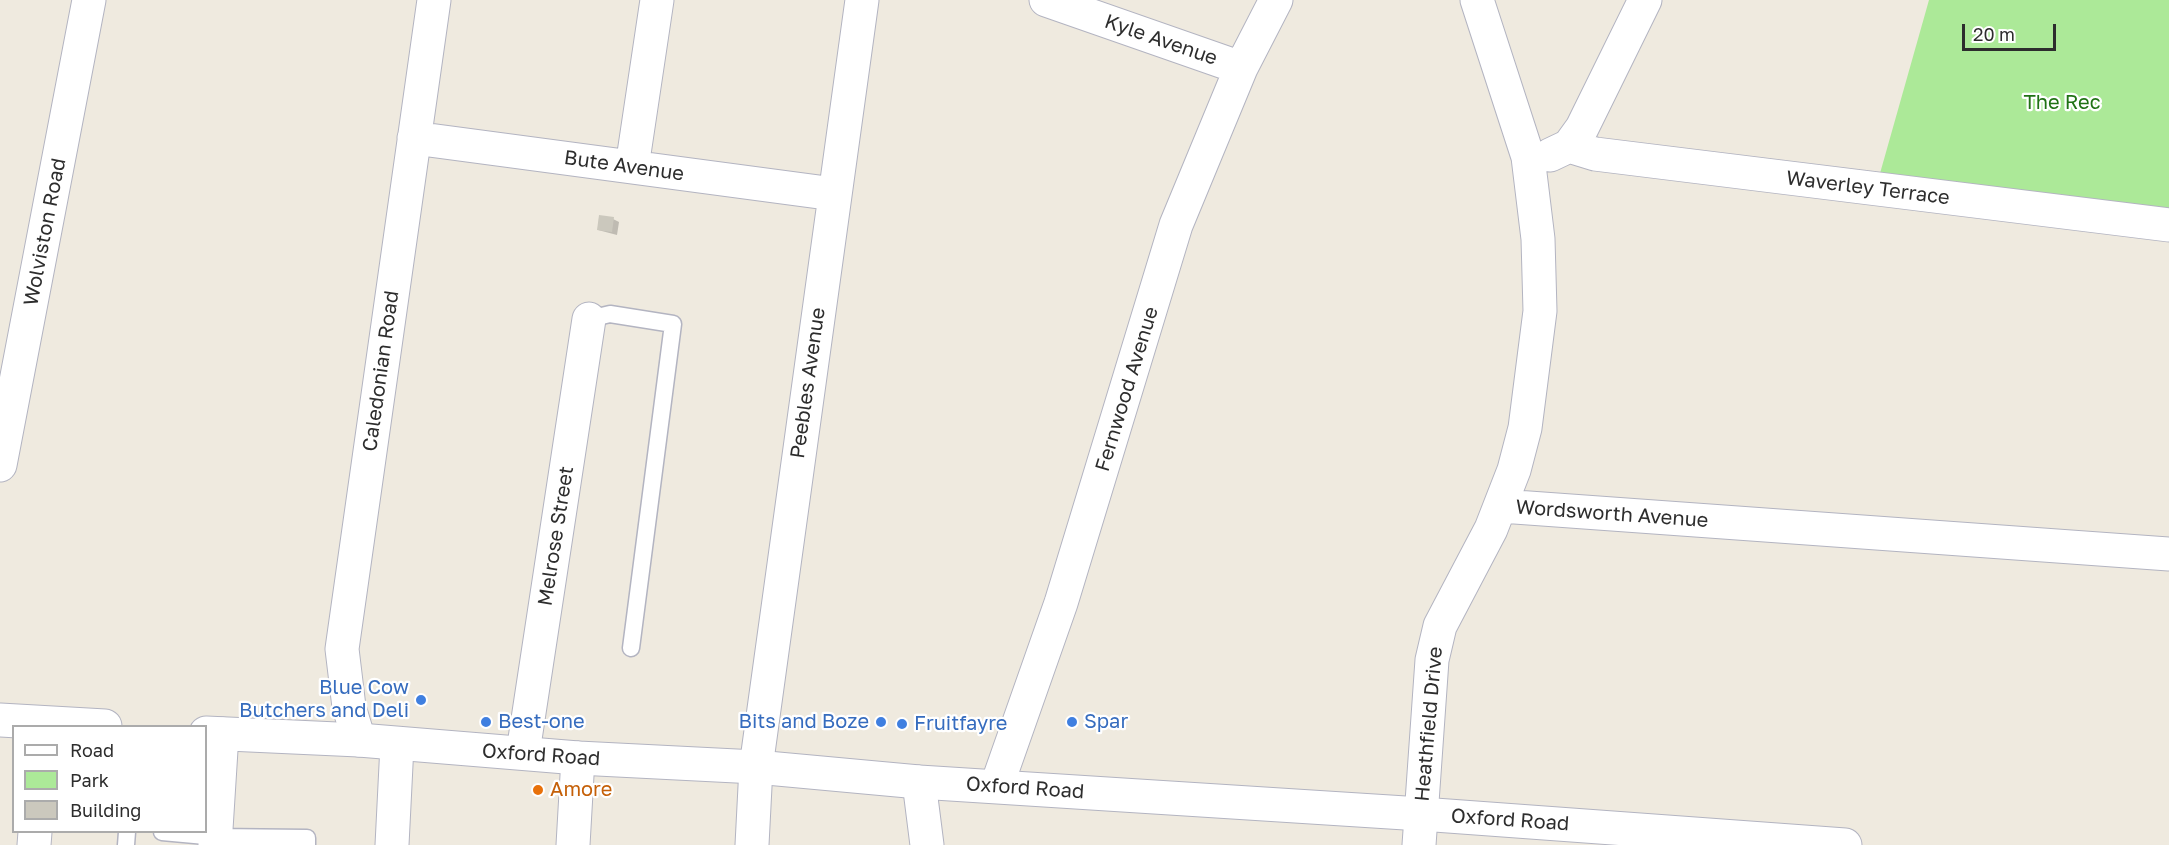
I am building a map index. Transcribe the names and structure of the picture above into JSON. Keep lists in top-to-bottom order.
{
  "streets": {
    "street": [
      "Kyle Avenue",
      "Bute Avenue",
      "Waverley Terrace",
      "Wolviston Road",
      "Caledonian Road",
      "Peebles Avenue",
      "Fernwood Avenue",
      "Wordsworth Avenue",
      "Melrose Street",
      "Heathfield Drive",
      "Oxford Road"
    ]
  },
  "crossings": [
    ["Kyle Avenue", "Fernwood Avenue"],
    ["Bute Avenue", "Caledonian Road"],
    ["Bute Avenue", "Peebles Avenue"],
    ["Caledonian Road", "Oxford Road"],
    ["Peebles Avenue", "Oxford Road"],
    ["Fernwood Avenue", "Oxford Road"],
    ["Wordsworth Avenue", "Heathfield Drive"],
    ["Melrose Street", "Oxford Road"],
    ["Heathfield Drive", "Oxford Road"]
  ],
  "parks": ["The Rec"],
  "places": [
    "Blue Cow Butchers and Deli",
    "Best-one",
    "Bits and Boze",
    "Spar",
    "Fruitfayre",
    "Amore"
  ],
  "legend": ["Road", "Park", "Building"],
  "scale_bar": "20 m"
}
